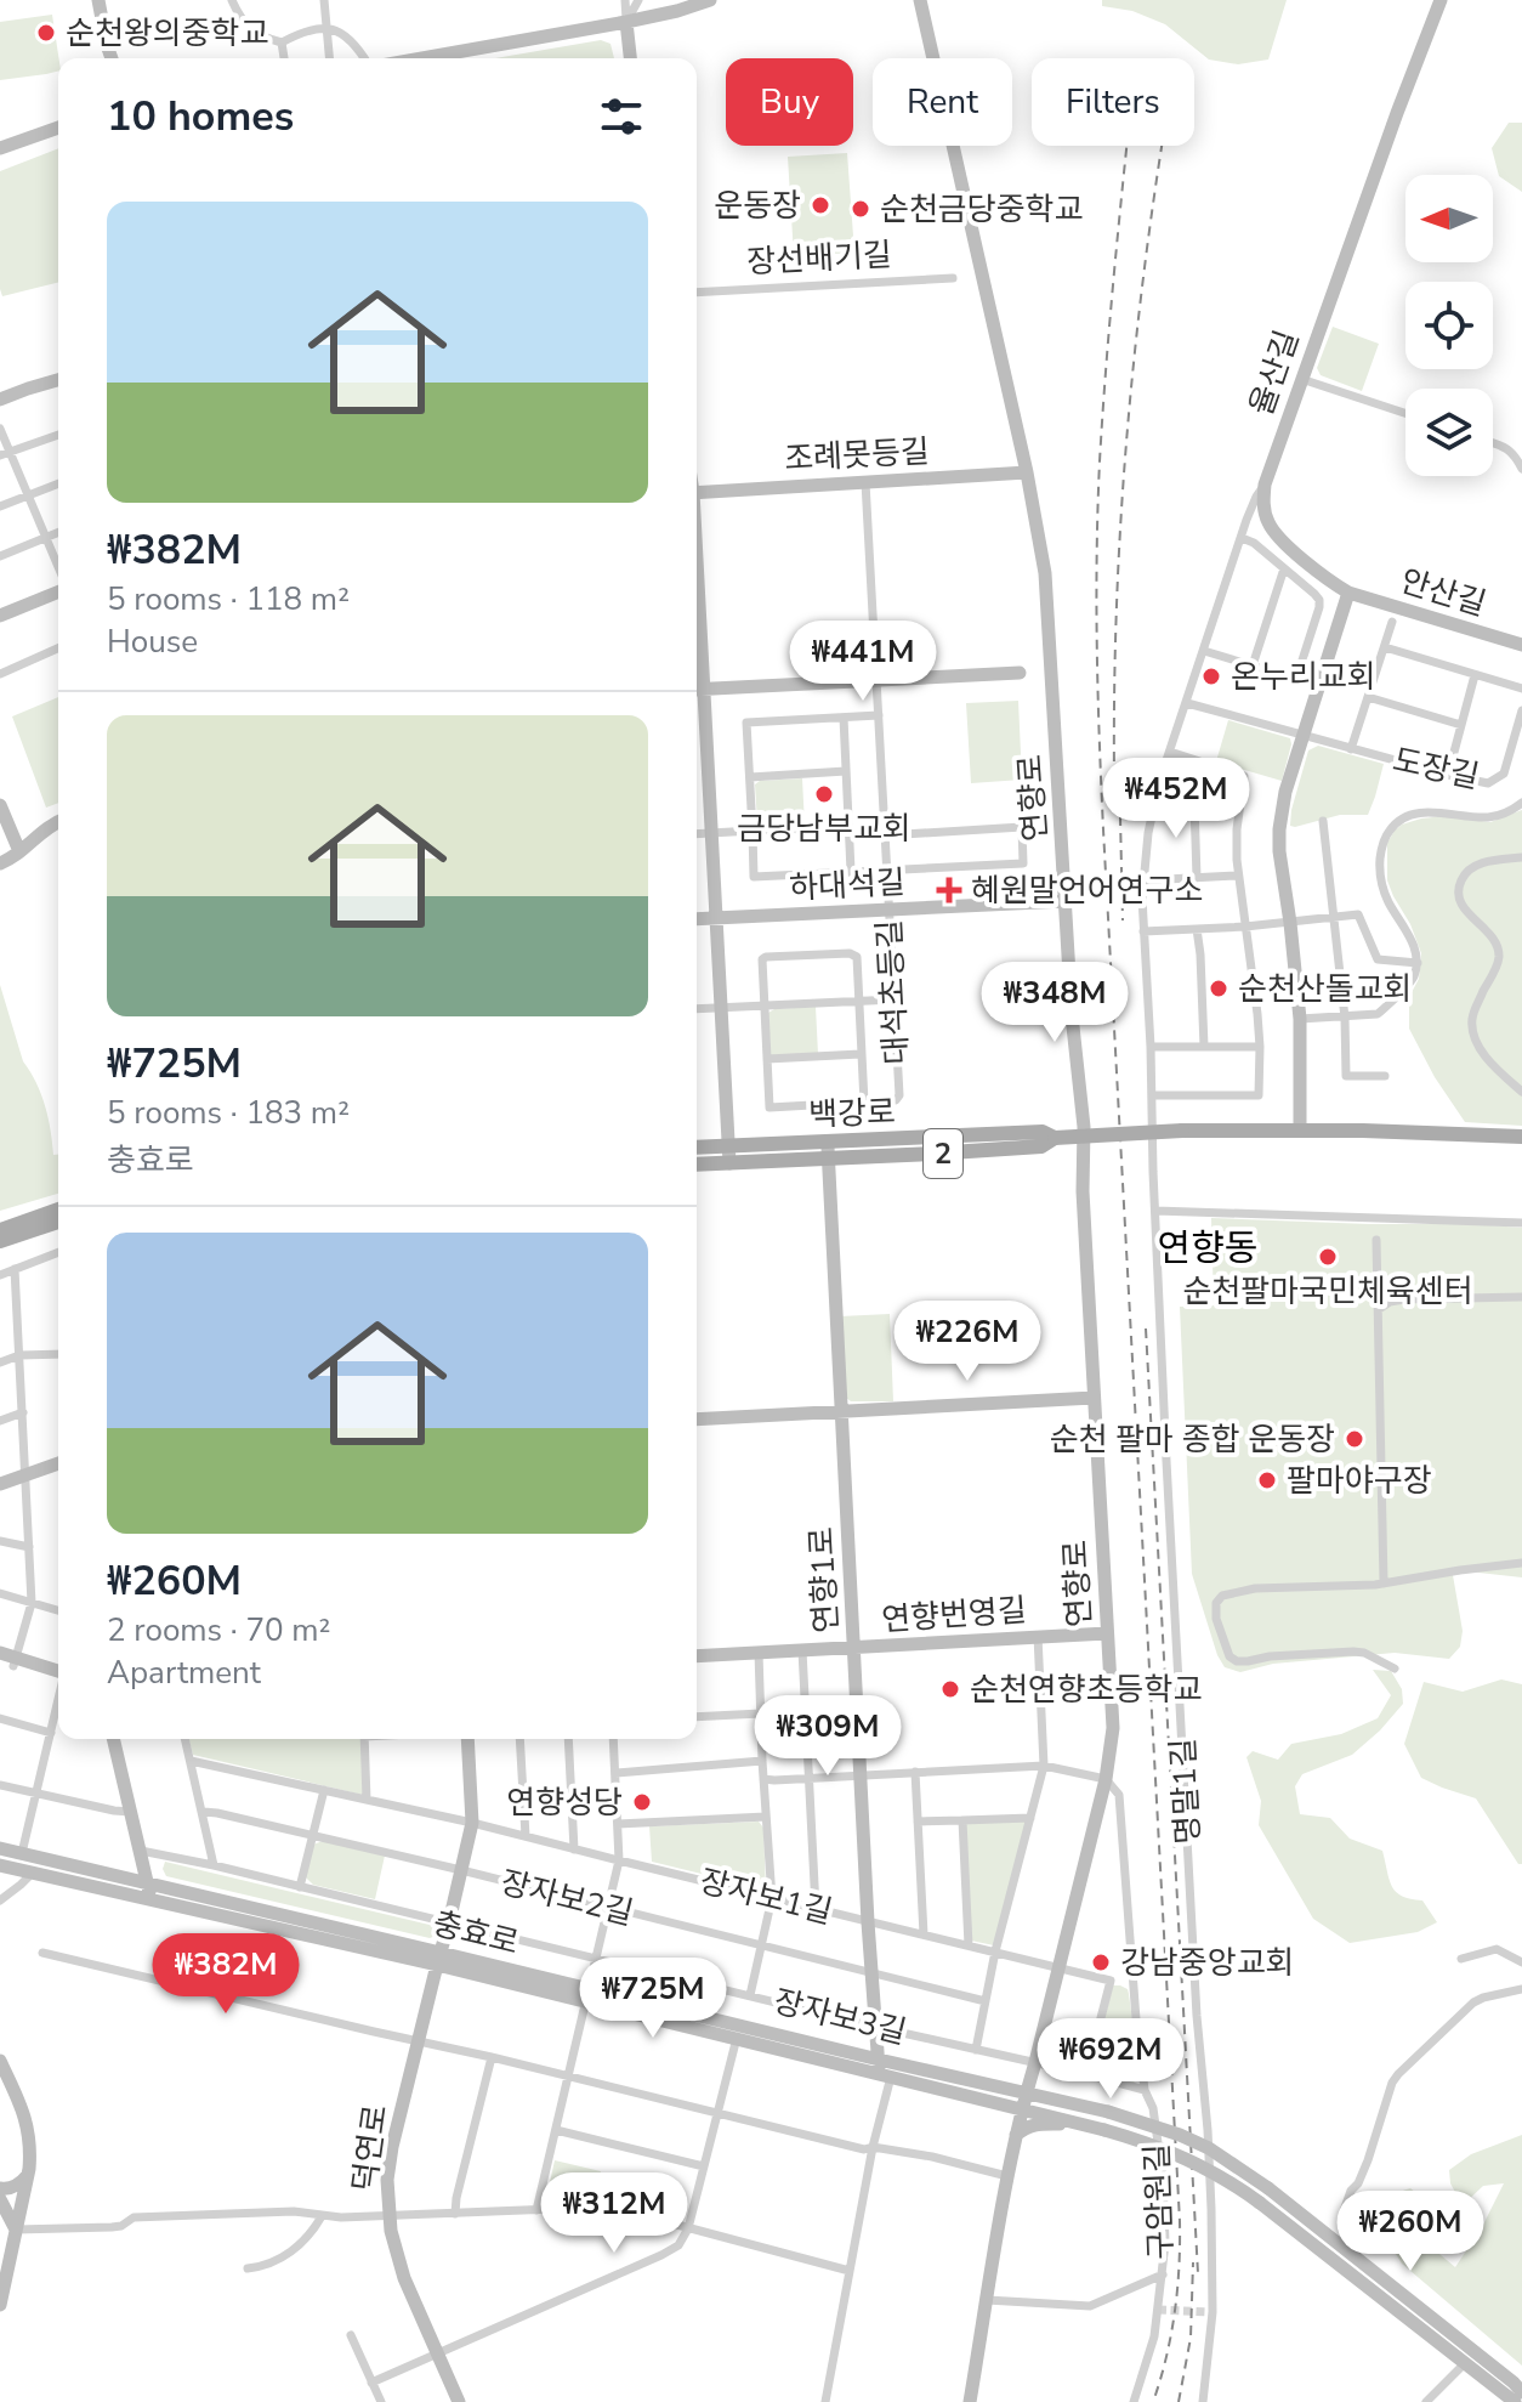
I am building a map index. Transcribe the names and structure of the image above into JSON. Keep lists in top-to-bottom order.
{
  "streets": {
    "main road": [
      "율산길",
      "조례못등길",
      "안산길",
      "연향로",
      "하대석길",
      "백강로",
      "2",
      "연향1로",
      "연향번영길",
      "충효로",
      "덕연로"
    ],
    "street": [
      "장선배기길",
      "도장길",
      "대석초등길",
      "명말1길",
      "장자보1길",
      "장자보2길",
      "장자보3길",
      "구암원길"
    ]
  },
  "crossings": [
    ["율산길", "안산길"],
    ["율산길", "명말1길"],
    ["조례못등길", "연향로"],
    ["조례못등길", "대석초등길"],
    ["연향로", "하대석길"],
    ["연향로", "연향번영길"],
    ["연향로", "장자보1길"],
    ["연향로", "충효로"],
    ["연향로", "장자보3길"],
    ["하대석길", "대석초등길"],
    ["백강로", "2"],
    ["백강로", "연향1로"],
    ["연향1로", "연향번영길"],
    ["연향1로", "장자보1길"],
    ["연향1로", "장자보2길"],
    ["연향1로", "충효로"],
    ["연향1로", "장자보3길"],
    ["장자보1길", "덕연로"],
    ["장자보2길", "덕연로"],
    ["충효로", "덕연로"],
    ["장자보3길", "덕연로"],
    ["장자보3길", "구암원길"]
  ],
  "districts": ["연향동"],
  "places": {
    "other": [
      "순천왕의중학교",
      "운동장",
      "순천금당중학교",
      "온누리교회",
      "금당남부교회",
      "순천산돌교회",
      "순천팔마국민체육센터",
      "순천 팔마 종합 운동장",
      "팔마야구장",
      "순천연향초등학교",
      "연향성당",
      "강남중앙교회"
    ],
    "health": ["혜원말언어연구소"]
  },
  "north": "left",
  "page": {
    "chip": ["Buy", "Rent", "Filters"],
    "heading": "10 homes",
    "list": [
      {
        "name": "₩382M",
        "note": "5 rooms · 118 m² · House"
      },
      {
        "name": "₩725M",
        "note": "5 rooms · 183 m² · 충효로"
      },
      {
        "name": "₩260M",
        "note": "2 rooms · 70 m² · Apartment"
      }
    ],
    "price": [
      "₩441M",
      "₩452M",
      "₩348M",
      "₩226M",
      "₩309M",
      "₩382M",
      "₩725M",
      "₩692M",
      "₩312M",
      "₩260M"
    ]
  }
}
